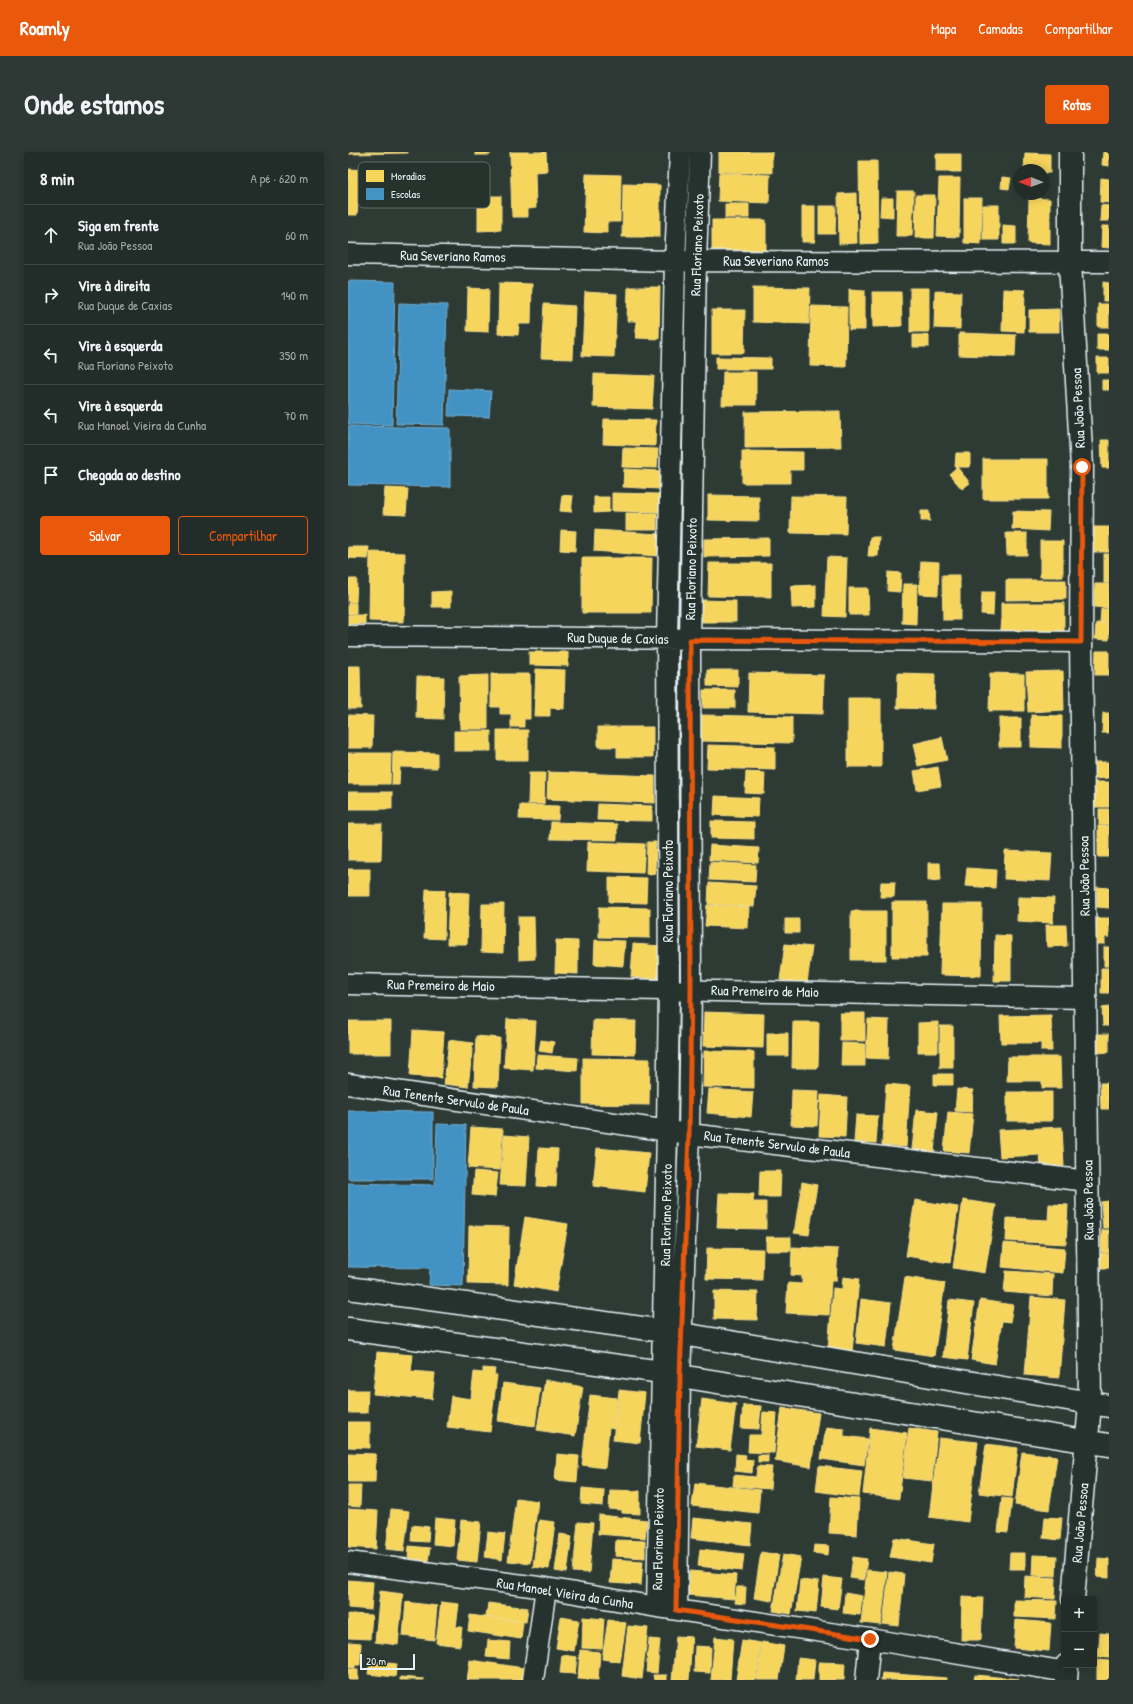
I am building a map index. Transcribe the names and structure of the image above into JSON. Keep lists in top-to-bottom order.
{
  "streets": {
    "street": [
      "Rua Floriano Peixoto",
      "Rua Severiano Ramos",
      "Rua João Pessoa",
      "Rua Duque de Caxias",
      "Rua Premeiro de Maio",
      "Rua Tenente Servulo de Paula",
      "Rua Manoel Vieira da Cunha"
    ]
  },
  "crossings": [
    ["Rua Floriano Peixoto", "Rua Severiano Ramos"],
    ["Rua Floriano Peixoto", "Rua Duque de Caxias"],
    ["Rua Floriano Peixoto", "Rua Premeiro de Maio"],
    ["Rua Floriano Peixoto", "Rua Tenente Servulo de Paula"],
    ["Rua Floriano Peixoto", "Rua Manoel Vieira da Cunha"],
    ["Rua Severiano Ramos", "Rua João Pessoa"],
    ["Rua João Pessoa", "Rua Duque de Caxias"],
    ["Rua João Pessoa", "Rua Premeiro de Maio"],
    ["Rua João Pessoa", "Rua Tenente Servulo de Paula"]
  ],
  "legend": ["Moradias", "Escolas"],
  "scale_bar": "20 m",
  "north": "left",
  "page": {
    "header": "Roamly",
    "nav": ["Mapa", "Camadas", "Compartilhar"],
    "title": "Onde estamos",
    "buttons": [
      "Rotas",
      ["Salvar", "Compartilhar"]
    ],
    "heading": ["8 min", "A pé · 620 m"],
    "list": [
      ["Siga em frente", "Rua João Pessoa", "60 m"],
      ["Vire à direita", "Rua Duque de Caxias", "140 m"],
      ["Vire à esquerda", "Rua Floriano Peixoto", "350 m"],
      ["Vire à esquerda", "Rua Manoel Vieira da Cunha", "70 m"],
      "Chegada ao destino"
    ],
    "map_buttons": ["+", "−"],
    "scale": "20 m"
  }
}
